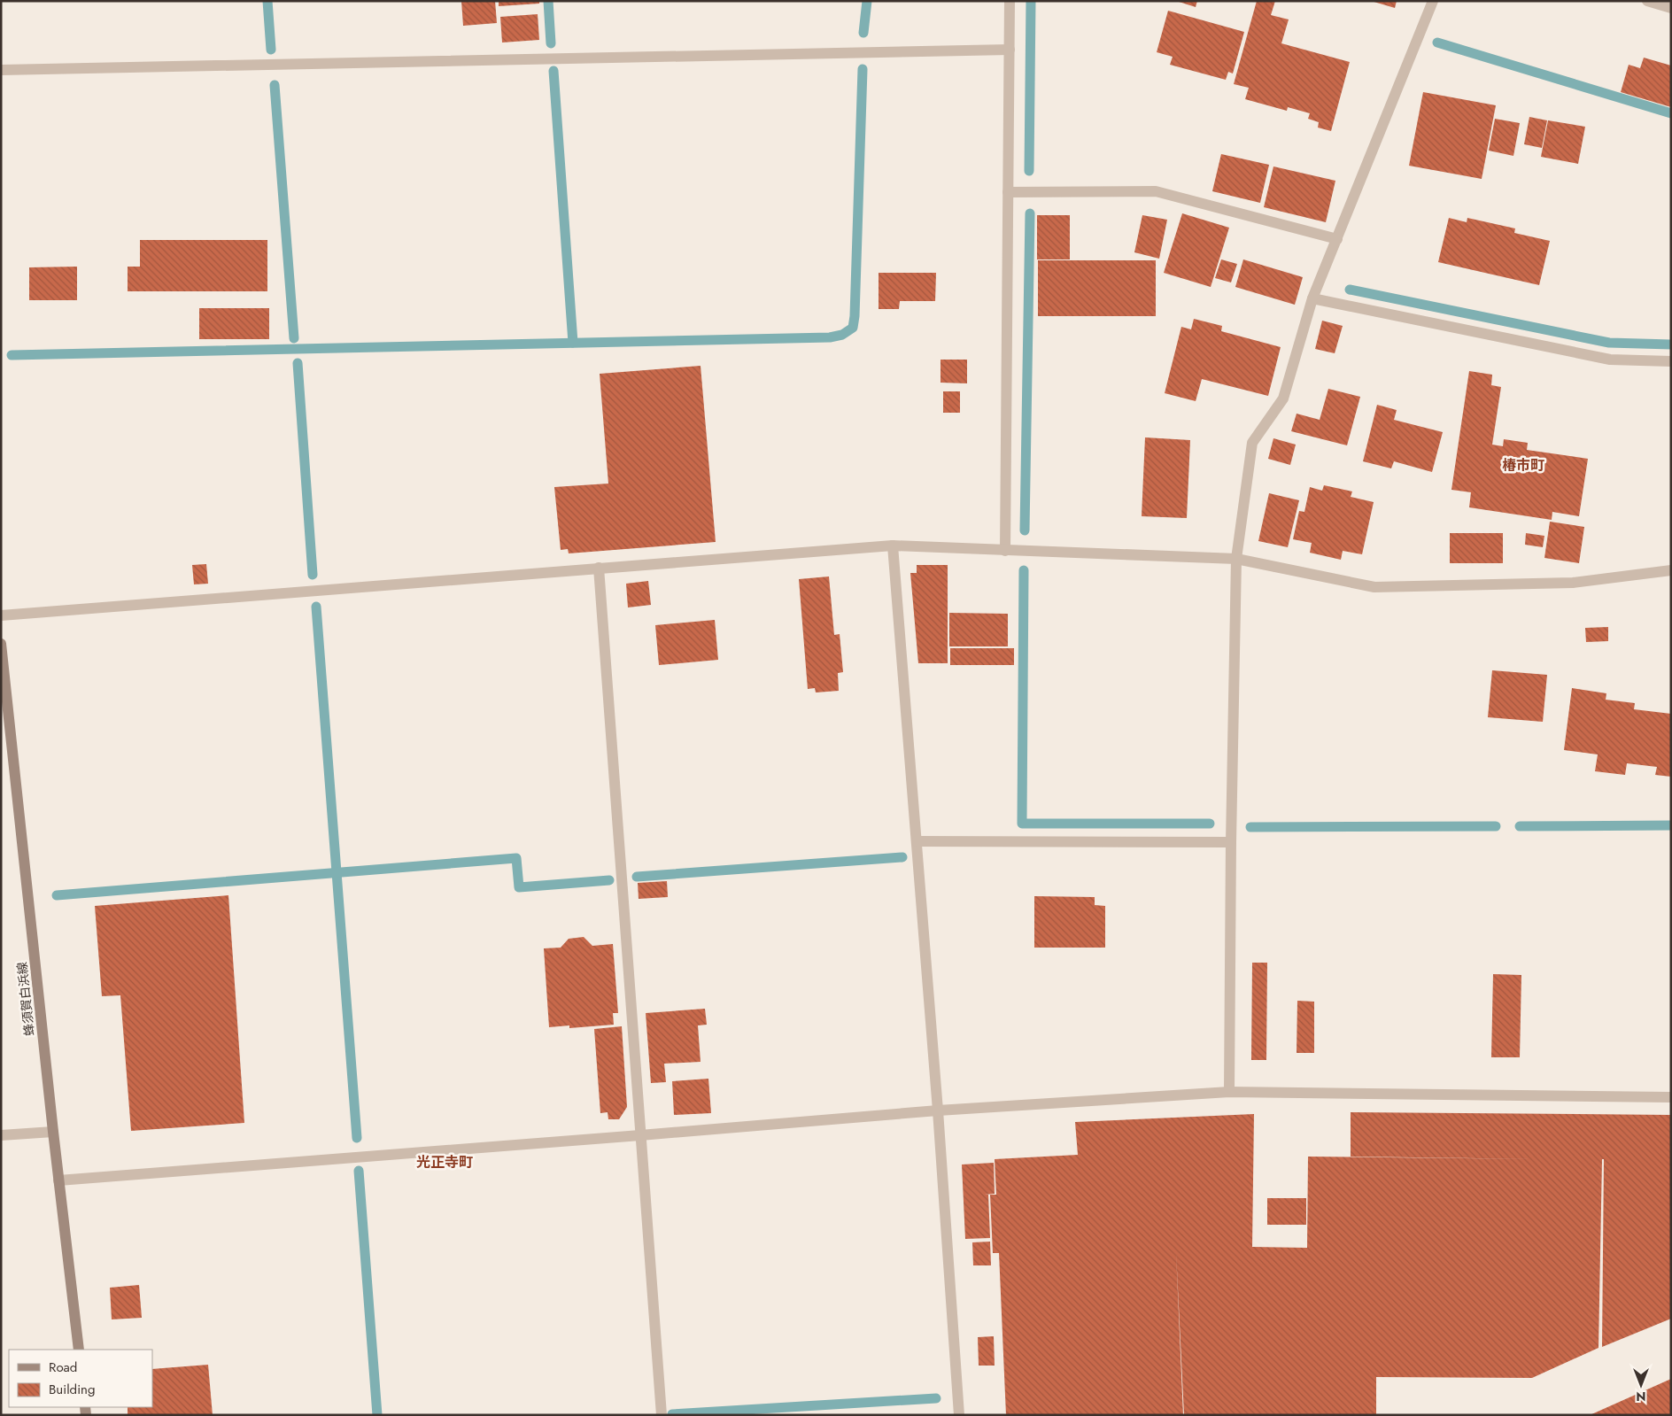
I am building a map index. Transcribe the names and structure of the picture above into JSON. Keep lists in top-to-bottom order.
{
  "streets": {
    "main road": ["蜂須賀白浜線"]
  },
  "districts": ["椿市町", "光正寺町"],
  "legend": ["Road", "Building"],
  "north": "bottom"
}
